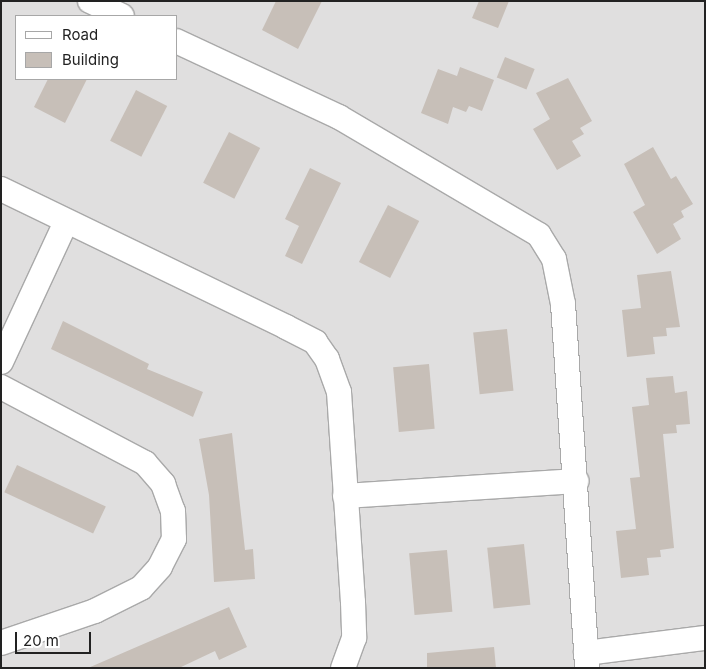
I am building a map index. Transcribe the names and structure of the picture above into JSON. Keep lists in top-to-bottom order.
{
  "legend": ["Road", "Building"],
  "scale_bar": "20 m"
}
